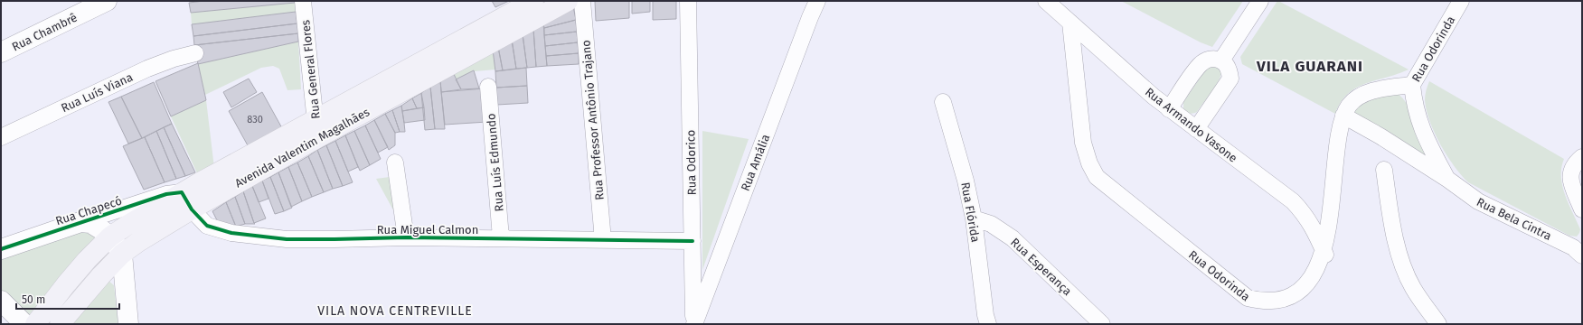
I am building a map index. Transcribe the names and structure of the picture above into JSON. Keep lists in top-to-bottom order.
{
  "streets": {
    "main road": ["Avenida Valentim Magalhães"],
    "street": [
      "Rua Chambrê",
      "Rua Odorinda",
      "Rua General Flores",
      "Rua Luís Viana",
      "Rua Professor Antônio Trajano",
      "Rua Armando Vasone",
      "Rua Luís Edmundo",
      "Rua Odorico",
      "Rua Amália",
      "Rua Chapecó",
      "Rua Flórida",
      "Rua Bela Cintra",
      "Rua Miguel Calmon",
      "Rua Esperança"
    ]
  },
  "crossings": [
    ["Rua Odorinda", "Rua Armando Vasone"],
    ["Rua Odorinda", "Rua Bela Cintra"],
    ["Rua General Flores", "Avenida Valentim Magalhães"],
    ["Rua Professor Antônio Trajano", "Rua Miguel Calmon"],
    ["Avenida Valentim Magalhães", "Rua Chapecó"],
    ["Avenida Valentim Magalhães", "Rua Miguel Calmon"],
    ["Rua Luís Edmundo", "Rua Miguel Calmon"],
    ["Rua Odorico", "Rua Amália"],
    ["Rua Odorico", "Rua Miguel Calmon"],
    ["Rua Chapecó", "Rua Miguel Calmon"],
    ["Rua Flórida", "Rua Esperança"]
  ],
  "districts": ["VILA GUARANI", "VILA NOVA CENTREVILLE"],
  "house_numbers": ["830"],
  "scale_bar": "50 m"
}
